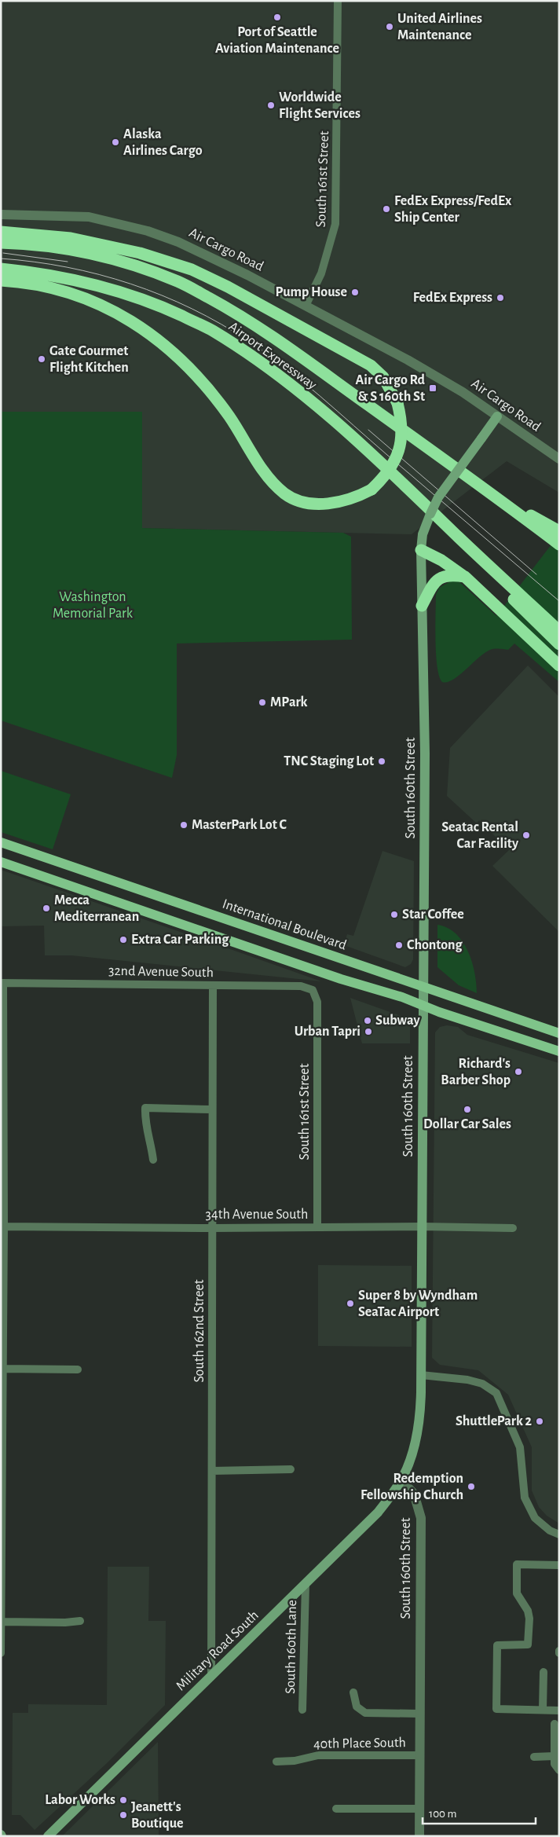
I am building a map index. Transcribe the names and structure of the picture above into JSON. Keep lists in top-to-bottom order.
{
  "streets": {
    "highway": ["Airport Expressway"],
    "main road": ["South 160th Street", "International Boulevard", "Military Road South"],
    "street": [
      "South 161st Street",
      "Air Cargo Road",
      "32nd Avenue South",
      "34th Avenue South",
      "South 162nd Street",
      "South 160th Lane",
      "40th Place South"
    ]
  },
  "crossings": [
    ["South 161st Street", "Air Cargo Road"],
    ["South 161st Street", "32nd Avenue South"],
    ["South 161st Street", "34th Avenue South"],
    ["Air Cargo Road", "South 160th Street"],
    ["South 160th Street", "International Boulevard"],
    ["South 160th Street", "34th Avenue South"],
    ["South 160th Street", "Military Road South"],
    ["South 160th Street", "40th Place South"],
    ["32nd Avenue South", "South 162nd Street"],
    ["34th Avenue South", "South 162nd Street"],
    ["South 162nd Street", "Military Road South"],
    ["South 160th Lane", "Military Road South"]
  ],
  "parks": ["Washington Memorial Park"],
  "places": {
    "other": [
      "Port of Seattle Aviation Maintenance",
      "United Airlines Maintenance",
      "Worldwide Flight Services",
      "Alaska Airlines Cargo",
      "FedEx Express/FedEx Ship Center",
      "Pump House",
      "FedEx Express",
      "Gate Gourmet Flight Kitchen",
      "MPark",
      "TNC Staging Lot",
      "MasterPark Lot C",
      "Seatac Rental Car Facility",
      "Mecca Mediterranean",
      "Star Coffee",
      "Extra Car Parking",
      "Chontong",
      "Subway",
      "Urban Tapri",
      "Richard's Barber Shop",
      "Dollar Car Sales",
      "Super 8 by Wyndham SeaTac Airport",
      "ShuttlePark 2",
      "Redemption Fellowship Church",
      "Labor Works",
      "Jeanett's Boutique"
    ],
    "transit": ["Air Cargo Rd & S 160th St"]
  },
  "scale_bar": "100 m"
}
